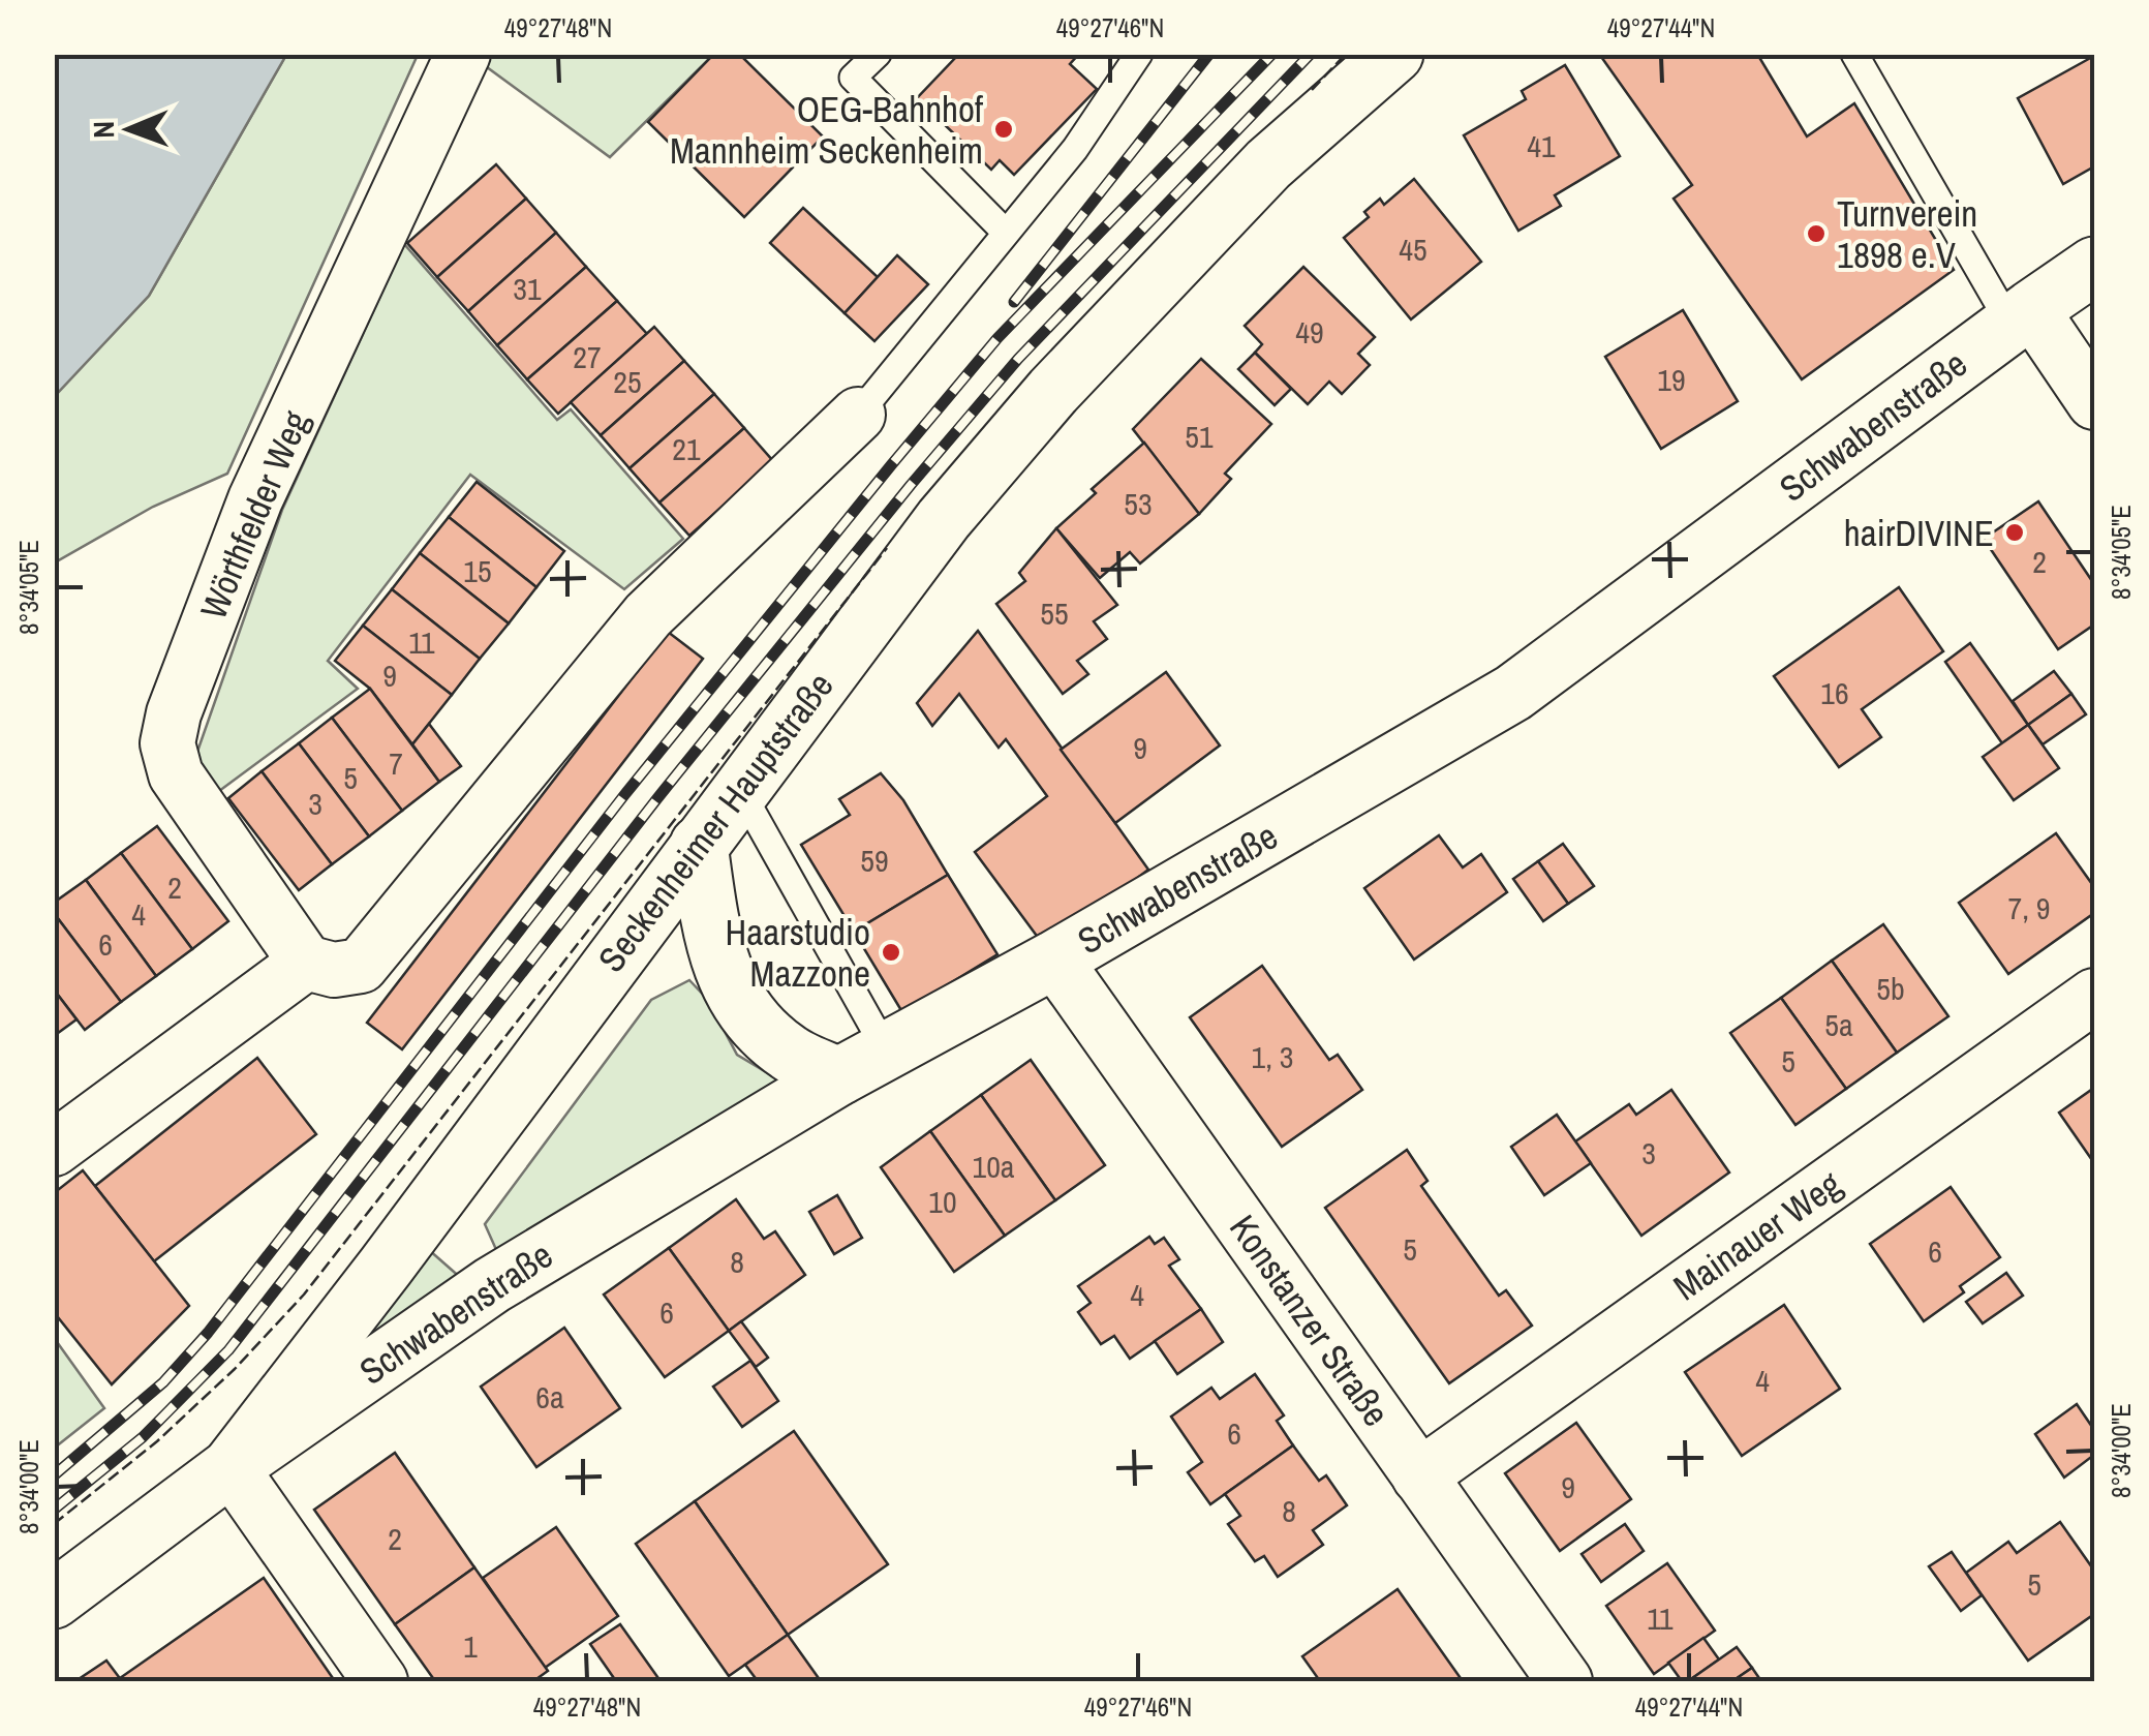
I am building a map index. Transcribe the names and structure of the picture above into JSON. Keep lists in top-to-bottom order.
{
  "streets": {
    "main road": ["Schwabenstraße", "Seckenheimer Hauptstraße"],
    "street": ["Wörthfelder Weg", "Mainauer Weg", "Konstanzer Straße"]
  },
  "crossings": [
    ["Schwabenstraße", "Seckenheimer Hauptstraße"],
    ["Schwabenstraße", "Konstanzer Straße"],
    ["Mainauer Weg", "Konstanzer Straße"]
  ],
  "places": [
    "OEG-Bahnhof Mannheim Seckenheim",
    "Turnverein 1898 e.V",
    "hairDIVINE",
    "Haarstudio Mazzone"
  ],
  "house_numbers": [
    "41",
    "45",
    "31",
    "49",
    "27",
    "19",
    "25",
    "51",
    "21",
    "53",
    "2",
    "15",
    "55",
    "11",
    "9",
    "16",
    "9",
    "7",
    "5",
    "3",
    "59",
    "2",
    "7, 9",
    "4",
    "6",
    "5b",
    "5a",
    "1, 3",
    "5",
    "3",
    "10a",
    "10",
    "5",
    "6",
    "8",
    "4",
    "6",
    "4",
    "6a",
    "6",
    "9",
    "8",
    "2",
    "5",
    "11",
    "1"
  ],
  "north": "left",
  "coordinates": [
    "49°27'48\"N",
    "49°27'46\"N",
    "49°27'44\"N",
    "8°34'05\"E",
    "8°34'00\"E"
  ]
}
